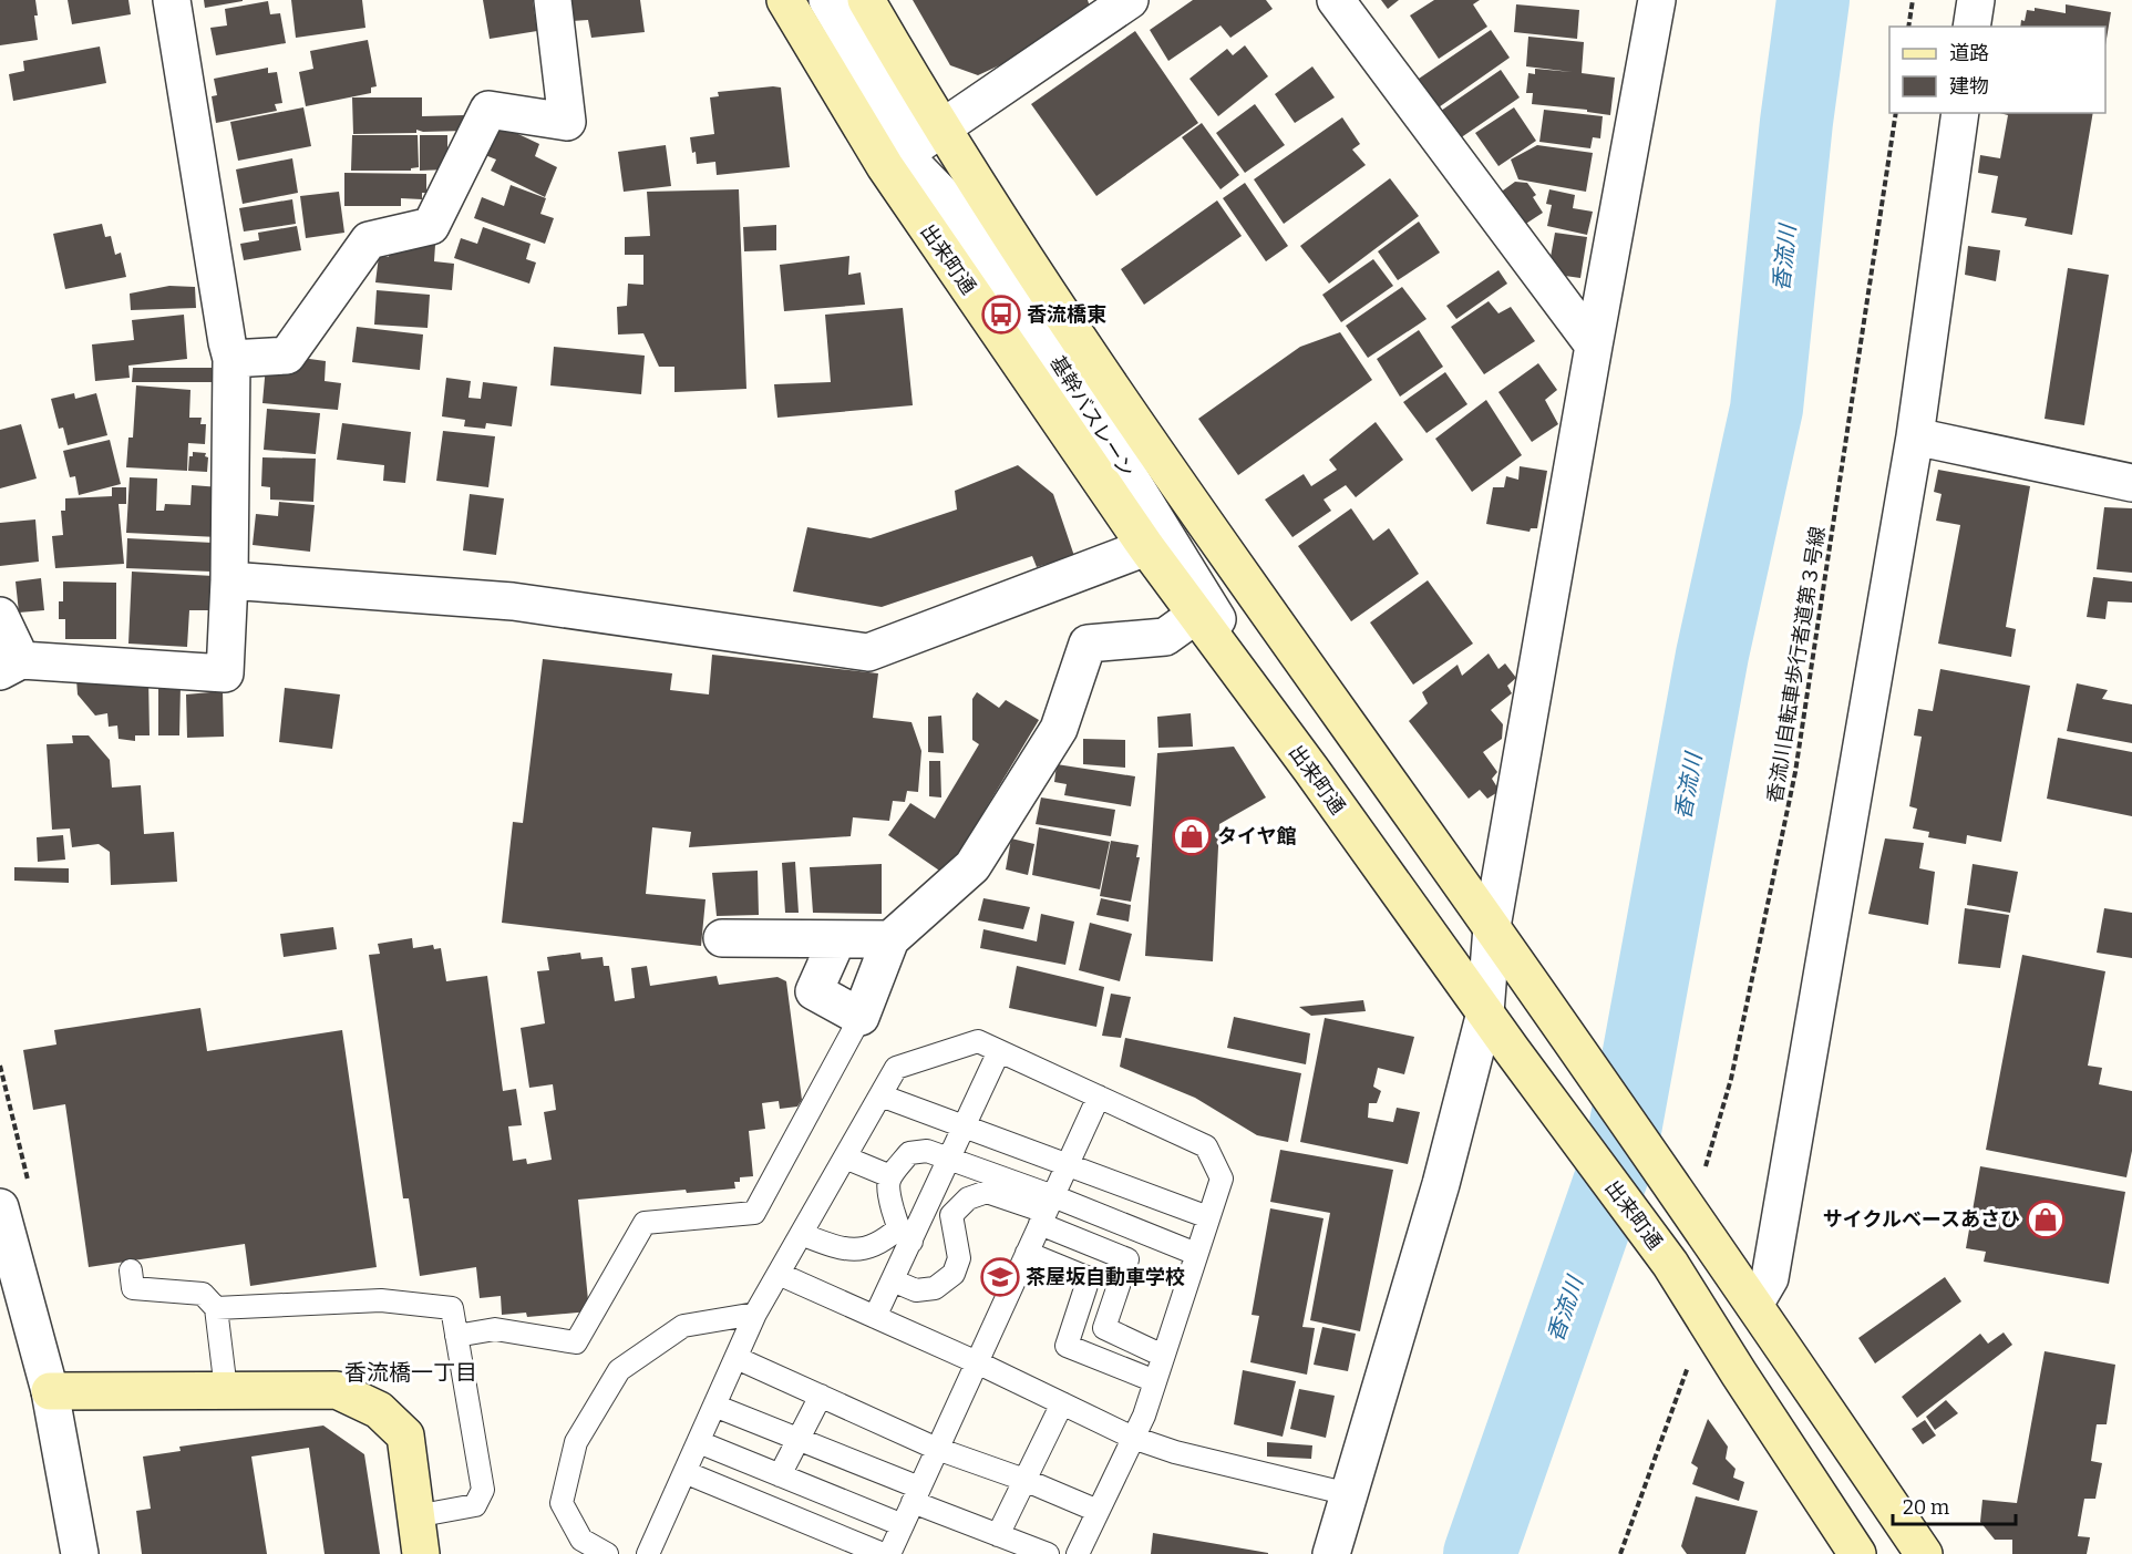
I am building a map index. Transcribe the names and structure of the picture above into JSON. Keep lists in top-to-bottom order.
{
  "streets": {
    "main road": ["出来町通"],
    "street": ["基幹バスレーン"],
    "path": ["香流川自転車歩行者道第３号線"]
  },
  "crossings": [
    ["出来町通", "基幹バスレーン"],
    ["出来町通", "香流川自転車歩行者道第３号線"]
  ],
  "districts": ["香流橋一丁目"],
  "water": ["香流川"],
  "places": {
    "bus stop": ["香流橋東"],
    "shop": ["タイヤ館", "サイクルベースあさひ"],
    "school or university": ["茶屋坂自動車学校"]
  },
  "legend": ["道路", "建物"],
  "scale_bar": "20 m"
}
